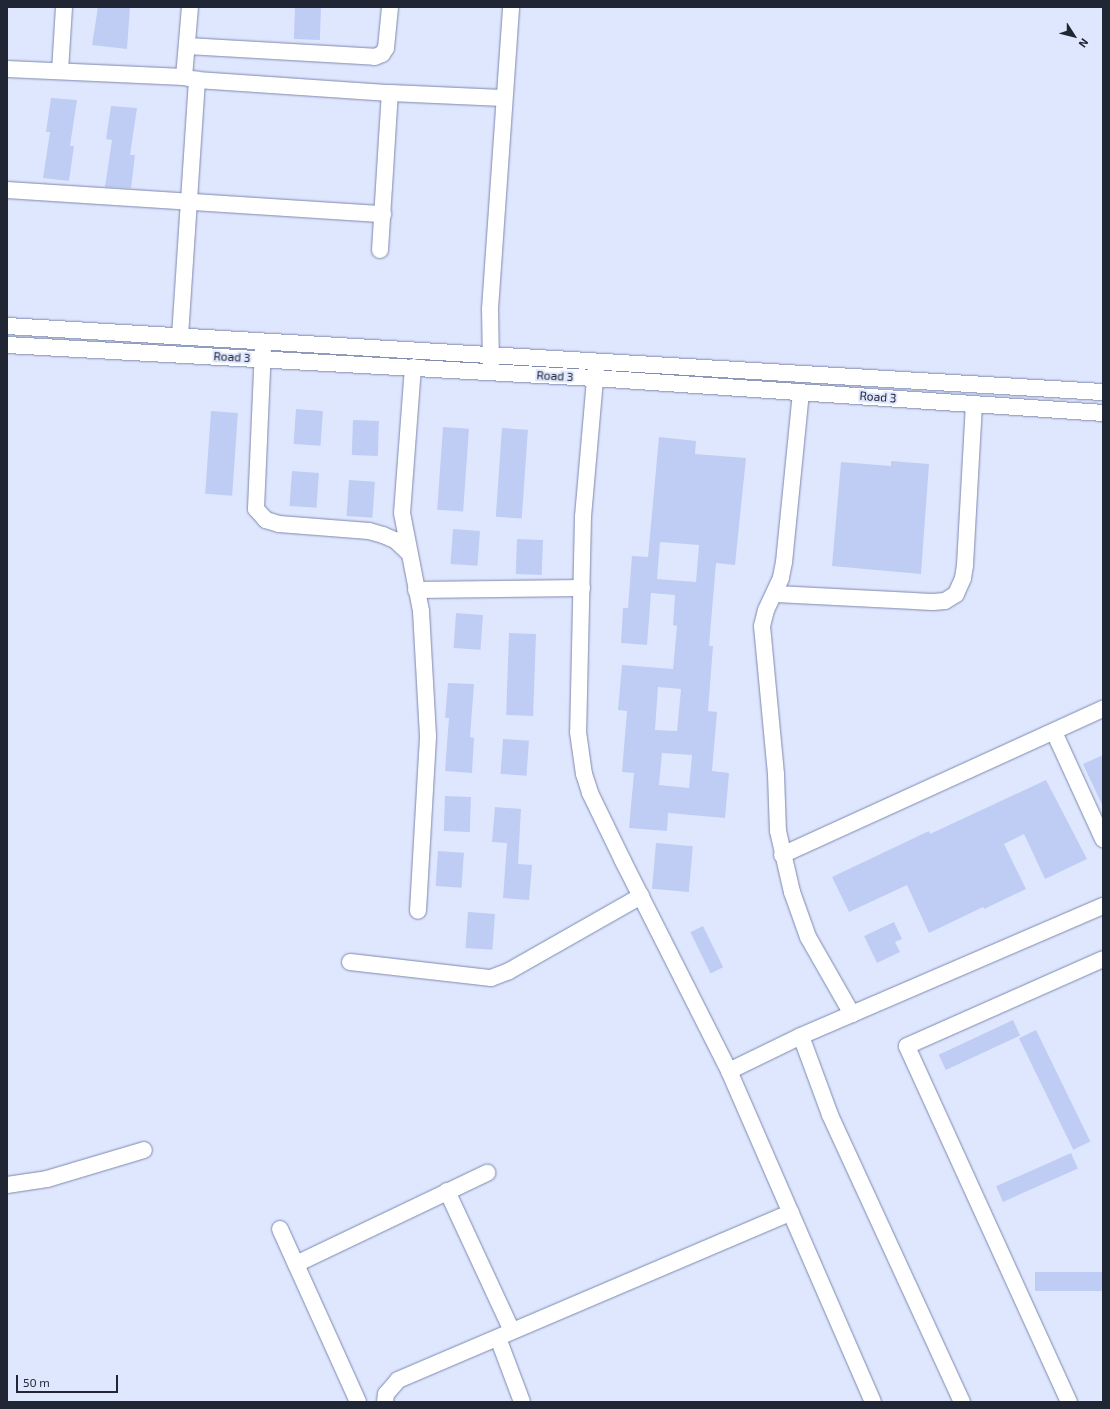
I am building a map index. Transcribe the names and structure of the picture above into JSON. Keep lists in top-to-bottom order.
{
  "streets": {
    "street": ["Road 3"]
  },
  "scale_bar": "50 m",
  "north": "bottom right"
}
